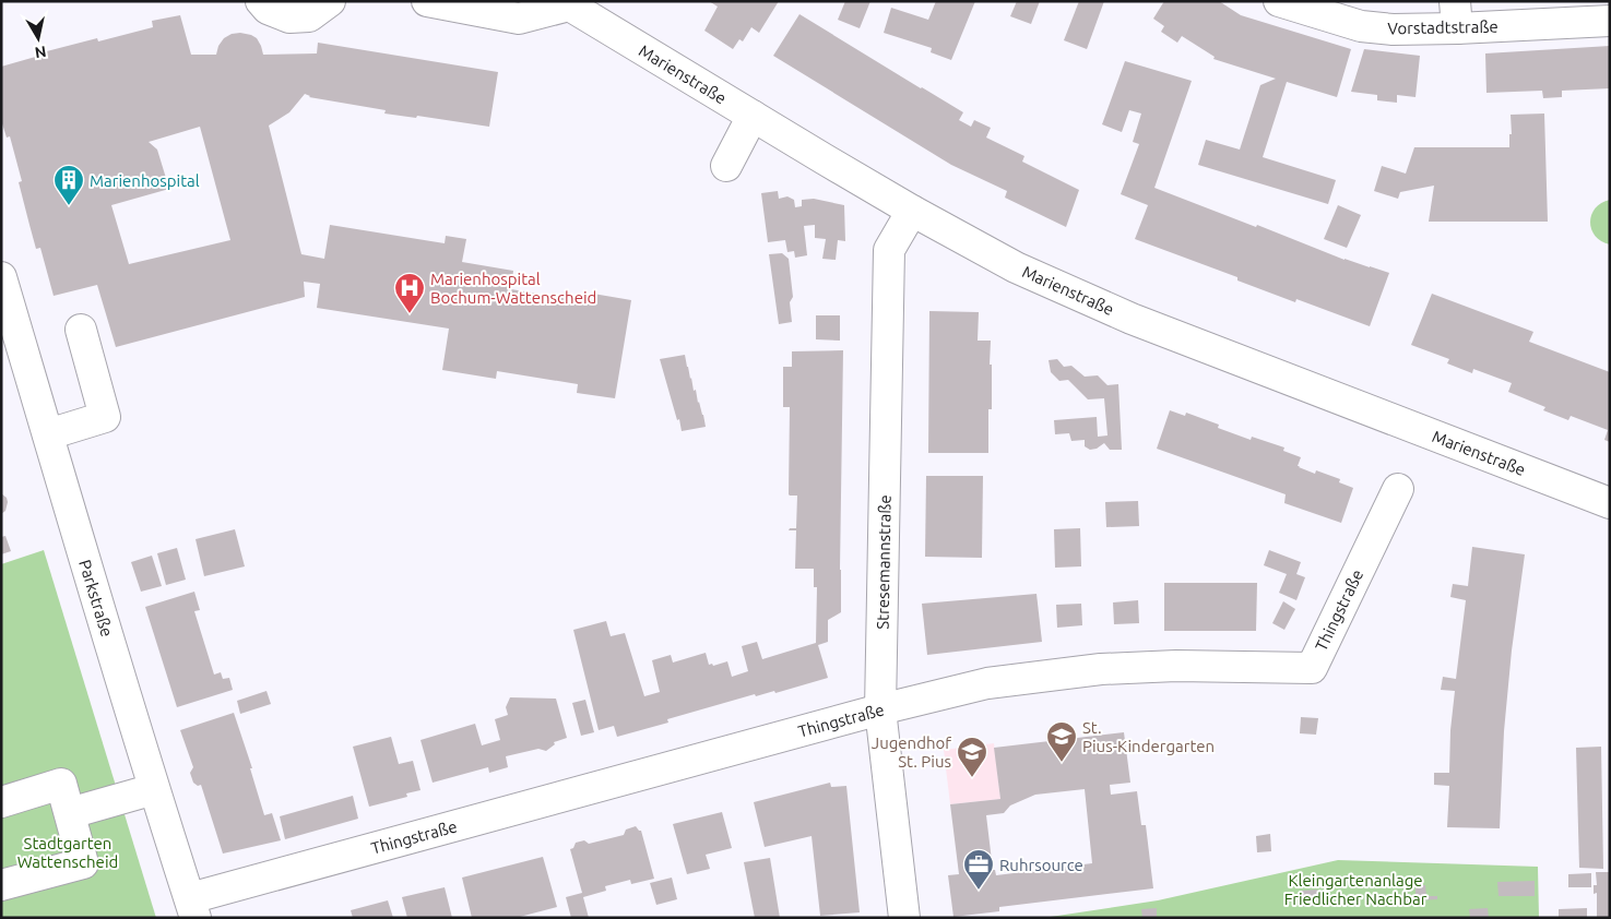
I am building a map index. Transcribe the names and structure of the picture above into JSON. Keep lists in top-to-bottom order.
{
  "streets": {
    "street": [
      "Vorstadtstraße",
      "Marienstraße",
      "Stresemannstraße",
      "Parkstraße",
      "Thingstraße"
    ]
  },
  "crossings": [
    ["Marienstraße", "Stresemannstraße"],
    ["Stresemannstraße", "Thingstraße"],
    ["Parkstraße", "Thingstraße"]
  ],
  "parks": ["Stadtgarten Wattenscheid", "Kleingartenanlage Friedlicher Nachbar"],
  "places": {
    "building": ["Marienhospital"],
    "hospital": ["Marienhospital Bochum-Wattenscheid"],
    "school or university": ["St. Pius-Kindergarten", "Jugendhof St. Pius"],
    "office": ["Ruhrsource"]
  },
  "north": "bottom"
}
